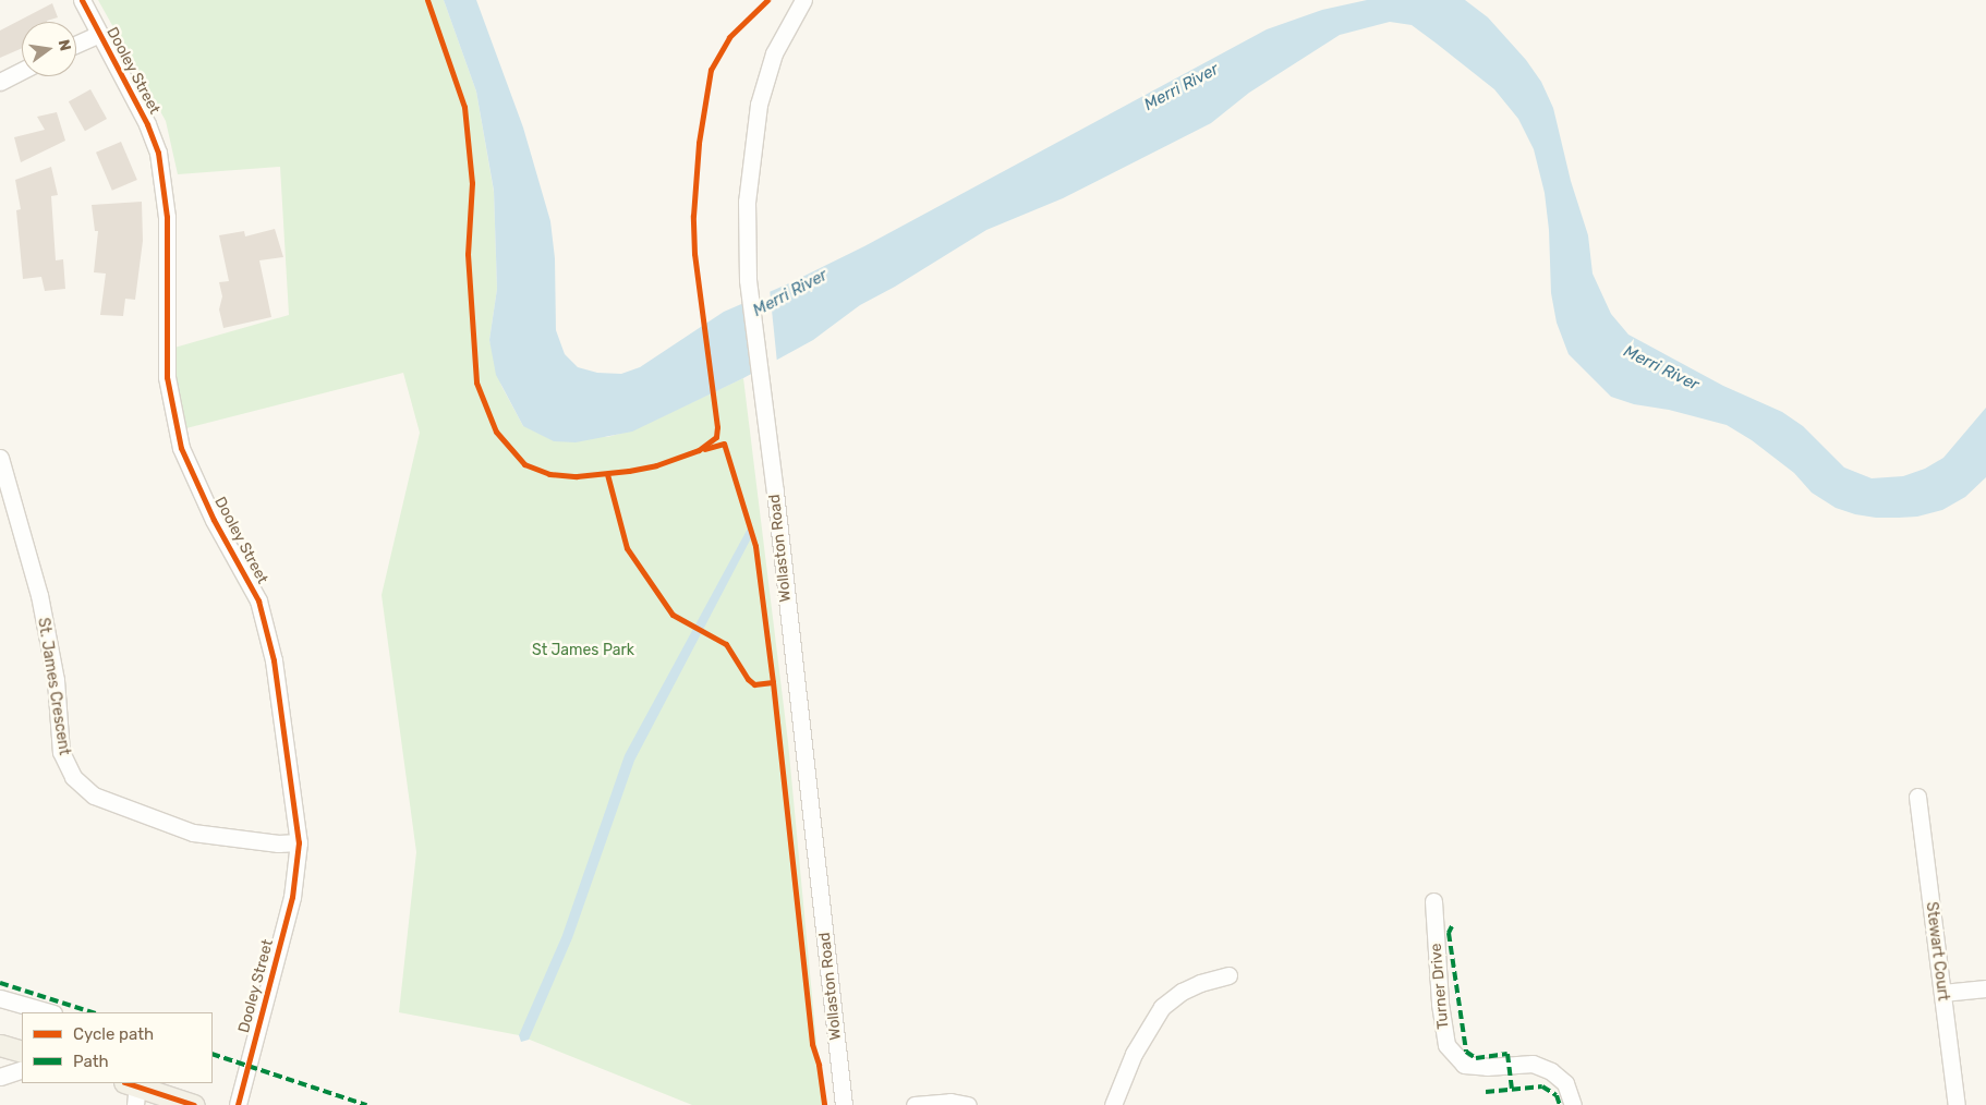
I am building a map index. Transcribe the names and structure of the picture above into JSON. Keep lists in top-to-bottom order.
{
  "streets": {
    "street": [
      "Dooley Street",
      "Wollaston Road",
      "St. James Crescent",
      "Stewart Court",
      "Turner Drive"
    ]
  },
  "crossings": [
    ["Dooley Street", "St. James Crescent"]
  ],
  "water": ["Merri River"],
  "parks": ["St James Park"],
  "legend": ["Cycle path", "Path"],
  "north": "right"
}
